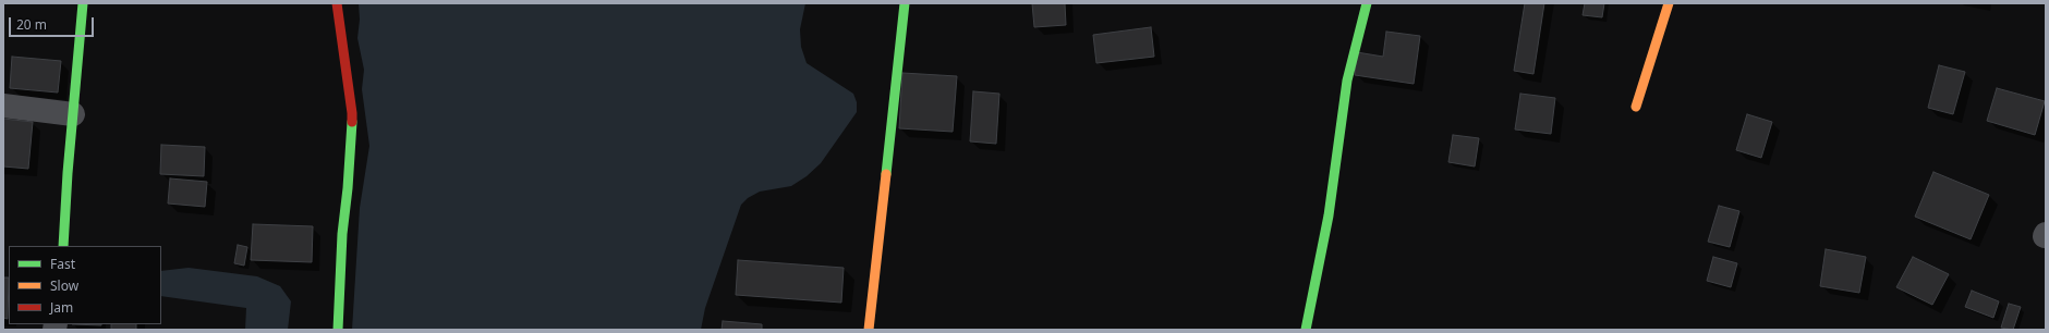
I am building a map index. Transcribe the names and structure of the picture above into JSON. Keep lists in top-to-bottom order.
{
  "legend": ["Fast", "Slow", "Jam"],
  "scale_bar": "20 m"
}
